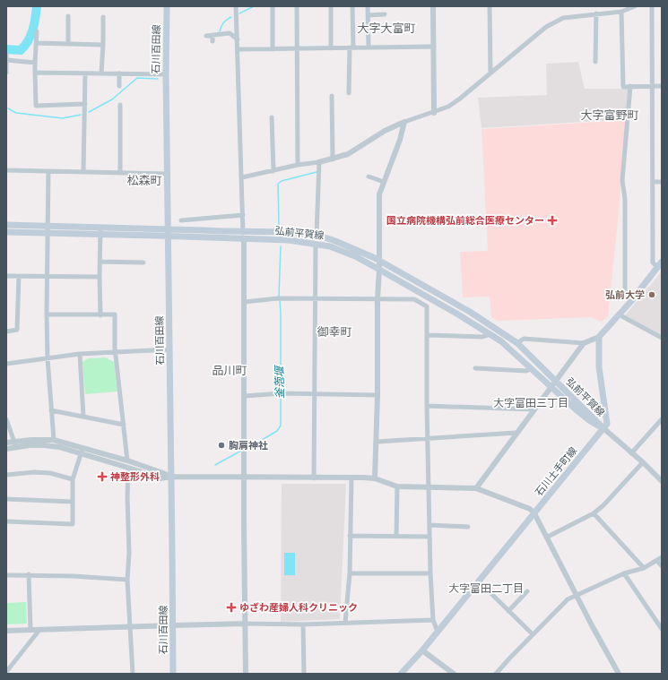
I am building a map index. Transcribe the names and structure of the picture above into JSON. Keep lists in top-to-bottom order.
{
  "streets": {
    "main road": ["石川百田線", "弘前平賀線", "石川土手町線"]
  },
  "crossings": [
    ["石川百田線", "弘前平賀線"],
    ["弘前平賀線", "石川土手町線"]
  ],
  "districts": [
    "大字大富町",
    "大字富野町",
    "松森町",
    "御幸町",
    "品川町",
    "大字富田三丁目",
    "大字富田二丁目"
  ],
  "water": ["釜萢堰"],
  "places": {
    "health": ["国立病院機構弘前総合医療センター", "神整形外科", "ゆざわ産婦人科クリニック"],
    "other": ["弘前大学", "胸肩神社"]
  }
}
